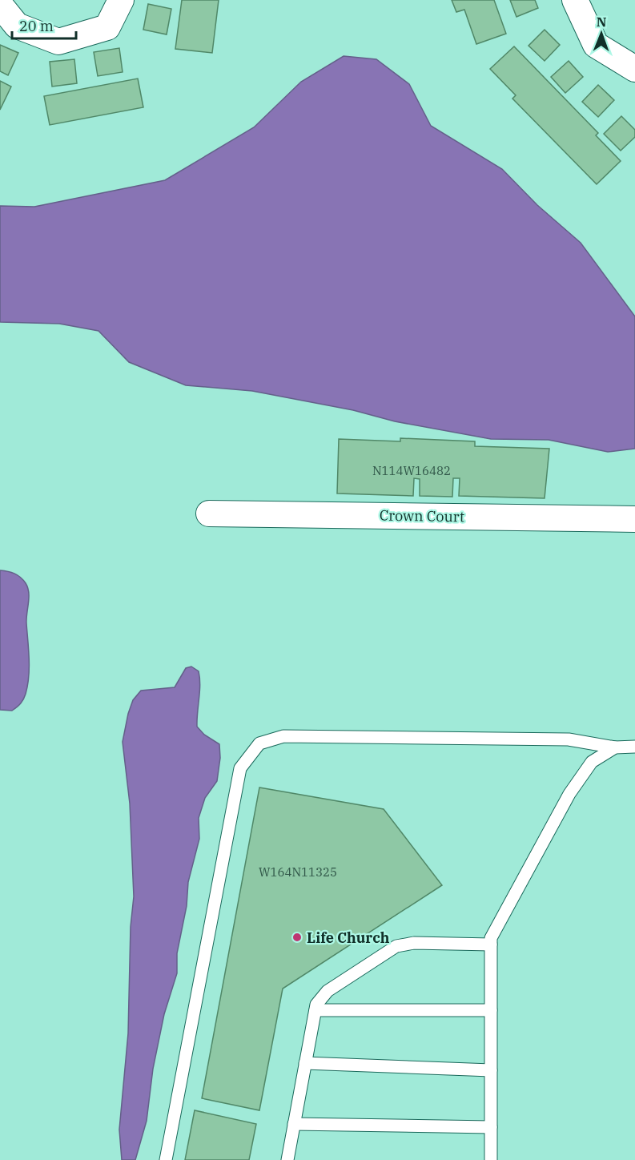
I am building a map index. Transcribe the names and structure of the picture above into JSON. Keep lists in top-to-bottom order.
{
  "streets": {
    "street": ["Crown Court"]
  },
  "places": ["Life Church"],
  "house_numbers": ["N114W16482", "W164N11325"],
  "scale_bar": "20 m",
  "north": "top"
}
